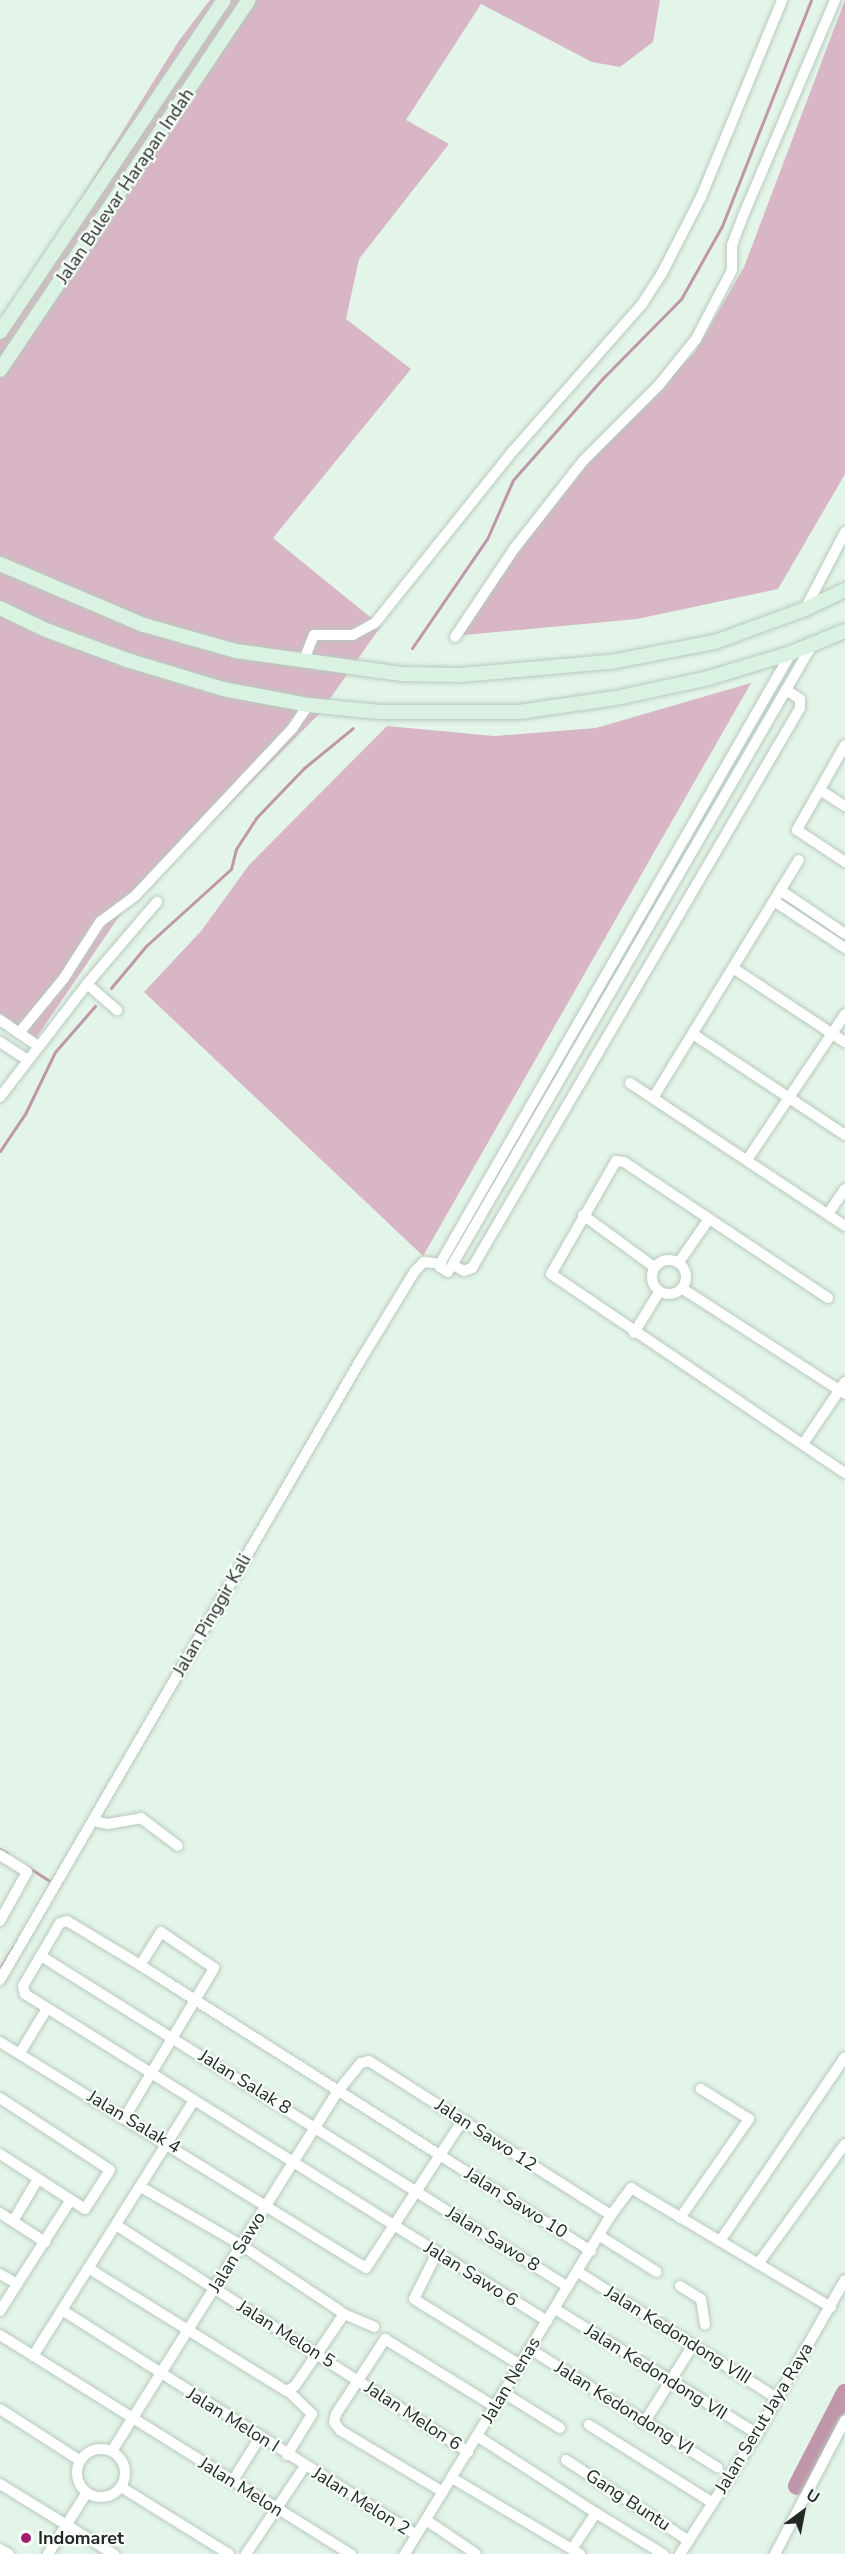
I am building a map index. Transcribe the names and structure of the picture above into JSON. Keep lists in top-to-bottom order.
{
  "streets": {
    "street": [
      "Jalan Bulevar Harapan Indah",
      "Jalan Pinggir Kali",
      "Jalan Salak 8",
      "Jalan Salak 4",
      "Jalan Sawo 12",
      "Jalan Sawo 10",
      "Jalan Sawo 8",
      "Jalan Sawo",
      "Jalan Sawo 6",
      "Jalan Melon 5",
      "Jalan Kedondong VIII",
      "Jalan Kedondong VII",
      "Jalan Nenas",
      "Jalan Kedondong VI",
      "Jalan Melon 6",
      "Jalan Serut Jaya Raya",
      "Jalan Melon I",
      "Jalan Melon",
      "Gang Buntu",
      "Jalan Melon 2"
    ]
  },
  "crossings": [
    ["Jalan Salak 8", "Jalan Sawo 10"],
    ["Jalan Salak 8", "Jalan Sawo 8"],
    ["Jalan Salak 8", "Jalan Sawo"],
    ["Jalan Salak 8", "Jalan Sawo 6"],
    ["Jalan Salak 4", "Jalan Sawo"],
    ["Jalan Salak 4", "Jalan Sawo 6"],
    ["Jalan Sawo 12", "Jalan Sawo"],
    ["Jalan Sawo 12", "Jalan Nenas"],
    ["Jalan Sawo 10", "Jalan Sawo"],
    ["Jalan Sawo 10", "Jalan Sawo 6"],
    ["Jalan Sawo 10", "Jalan Nenas"],
    ["Jalan Sawo 8", "Jalan Nenas"],
    ["Jalan Sawo", "Jalan Sawo 6"],
    ["Jalan Sawo", "Jalan Melon 5"],
    ["Jalan Sawo", "Jalan Melon I"],
    ["Jalan Sawo", "Jalan Melon"],
    ["Jalan Sawo 6", "Jalan Nenas"],
    ["Jalan Melon 5", "Jalan Melon 6"],
    ["Jalan Kedondong VIII", "Jalan Nenas"],
    ["Jalan Kedondong VIII", "Jalan Serut Jaya Raya"],
    ["Jalan Kedondong VII", "Jalan Nenas"],
    ["Jalan Kedondong VII", "Jalan Serut Jaya Raya"],
    ["Jalan Nenas", "Jalan Kedondong VI"],
    ["Jalan Nenas", "Jalan Melon 6"],
    ["Jalan Nenas", "Jalan Melon 2"],
    ["Jalan Serut Jaya Raya", "Gang Buntu"],
    ["Jalan Melon I", "Jalan Melon 2"]
  ],
  "places": ["Indomaret"],
  "north": "top right"
}
